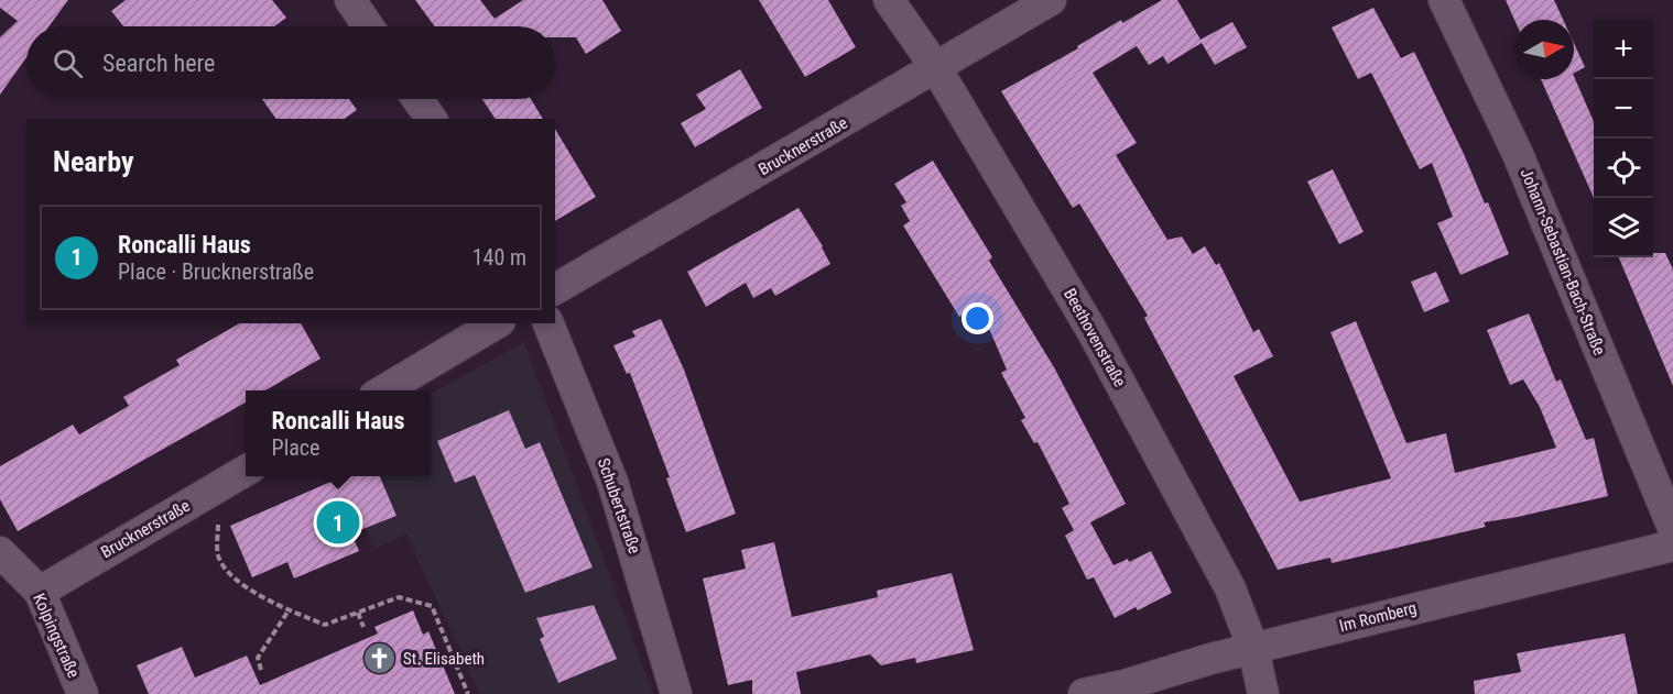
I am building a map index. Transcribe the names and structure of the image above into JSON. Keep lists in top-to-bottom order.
{
  "streets": {
    "street": [
      "Brucknerstraße",
      "Johann-Sebastian-Bach-Straße",
      "Beethovenstraße",
      "Schubertstraße",
      "Im Romberg",
      "Kolpingstraße"
    ]
  },
  "crossings": [
    ["Brucknerstraße", "Beethovenstraße"],
    ["Brucknerstraße", "Kolpingstraße"],
    ["Beethovenstraße", "Im Romberg"]
  ],
  "places": {
    "church": ["St. Elisabeth"]
  },
  "north": "right",
  "page": {
    "map_buttons": ["+", "−"],
    "search": "Search here",
    "heading": "Nearby",
    "list": [
      {
        "mark": "1",
        "name": "Roncalli Haus",
        "note": "Place · Brucknerstraße",
        "value": "140 m"
      }
    ],
    "popup": ["Roncalli Haus", "Place"],
    "pins": "1"
  }
}
